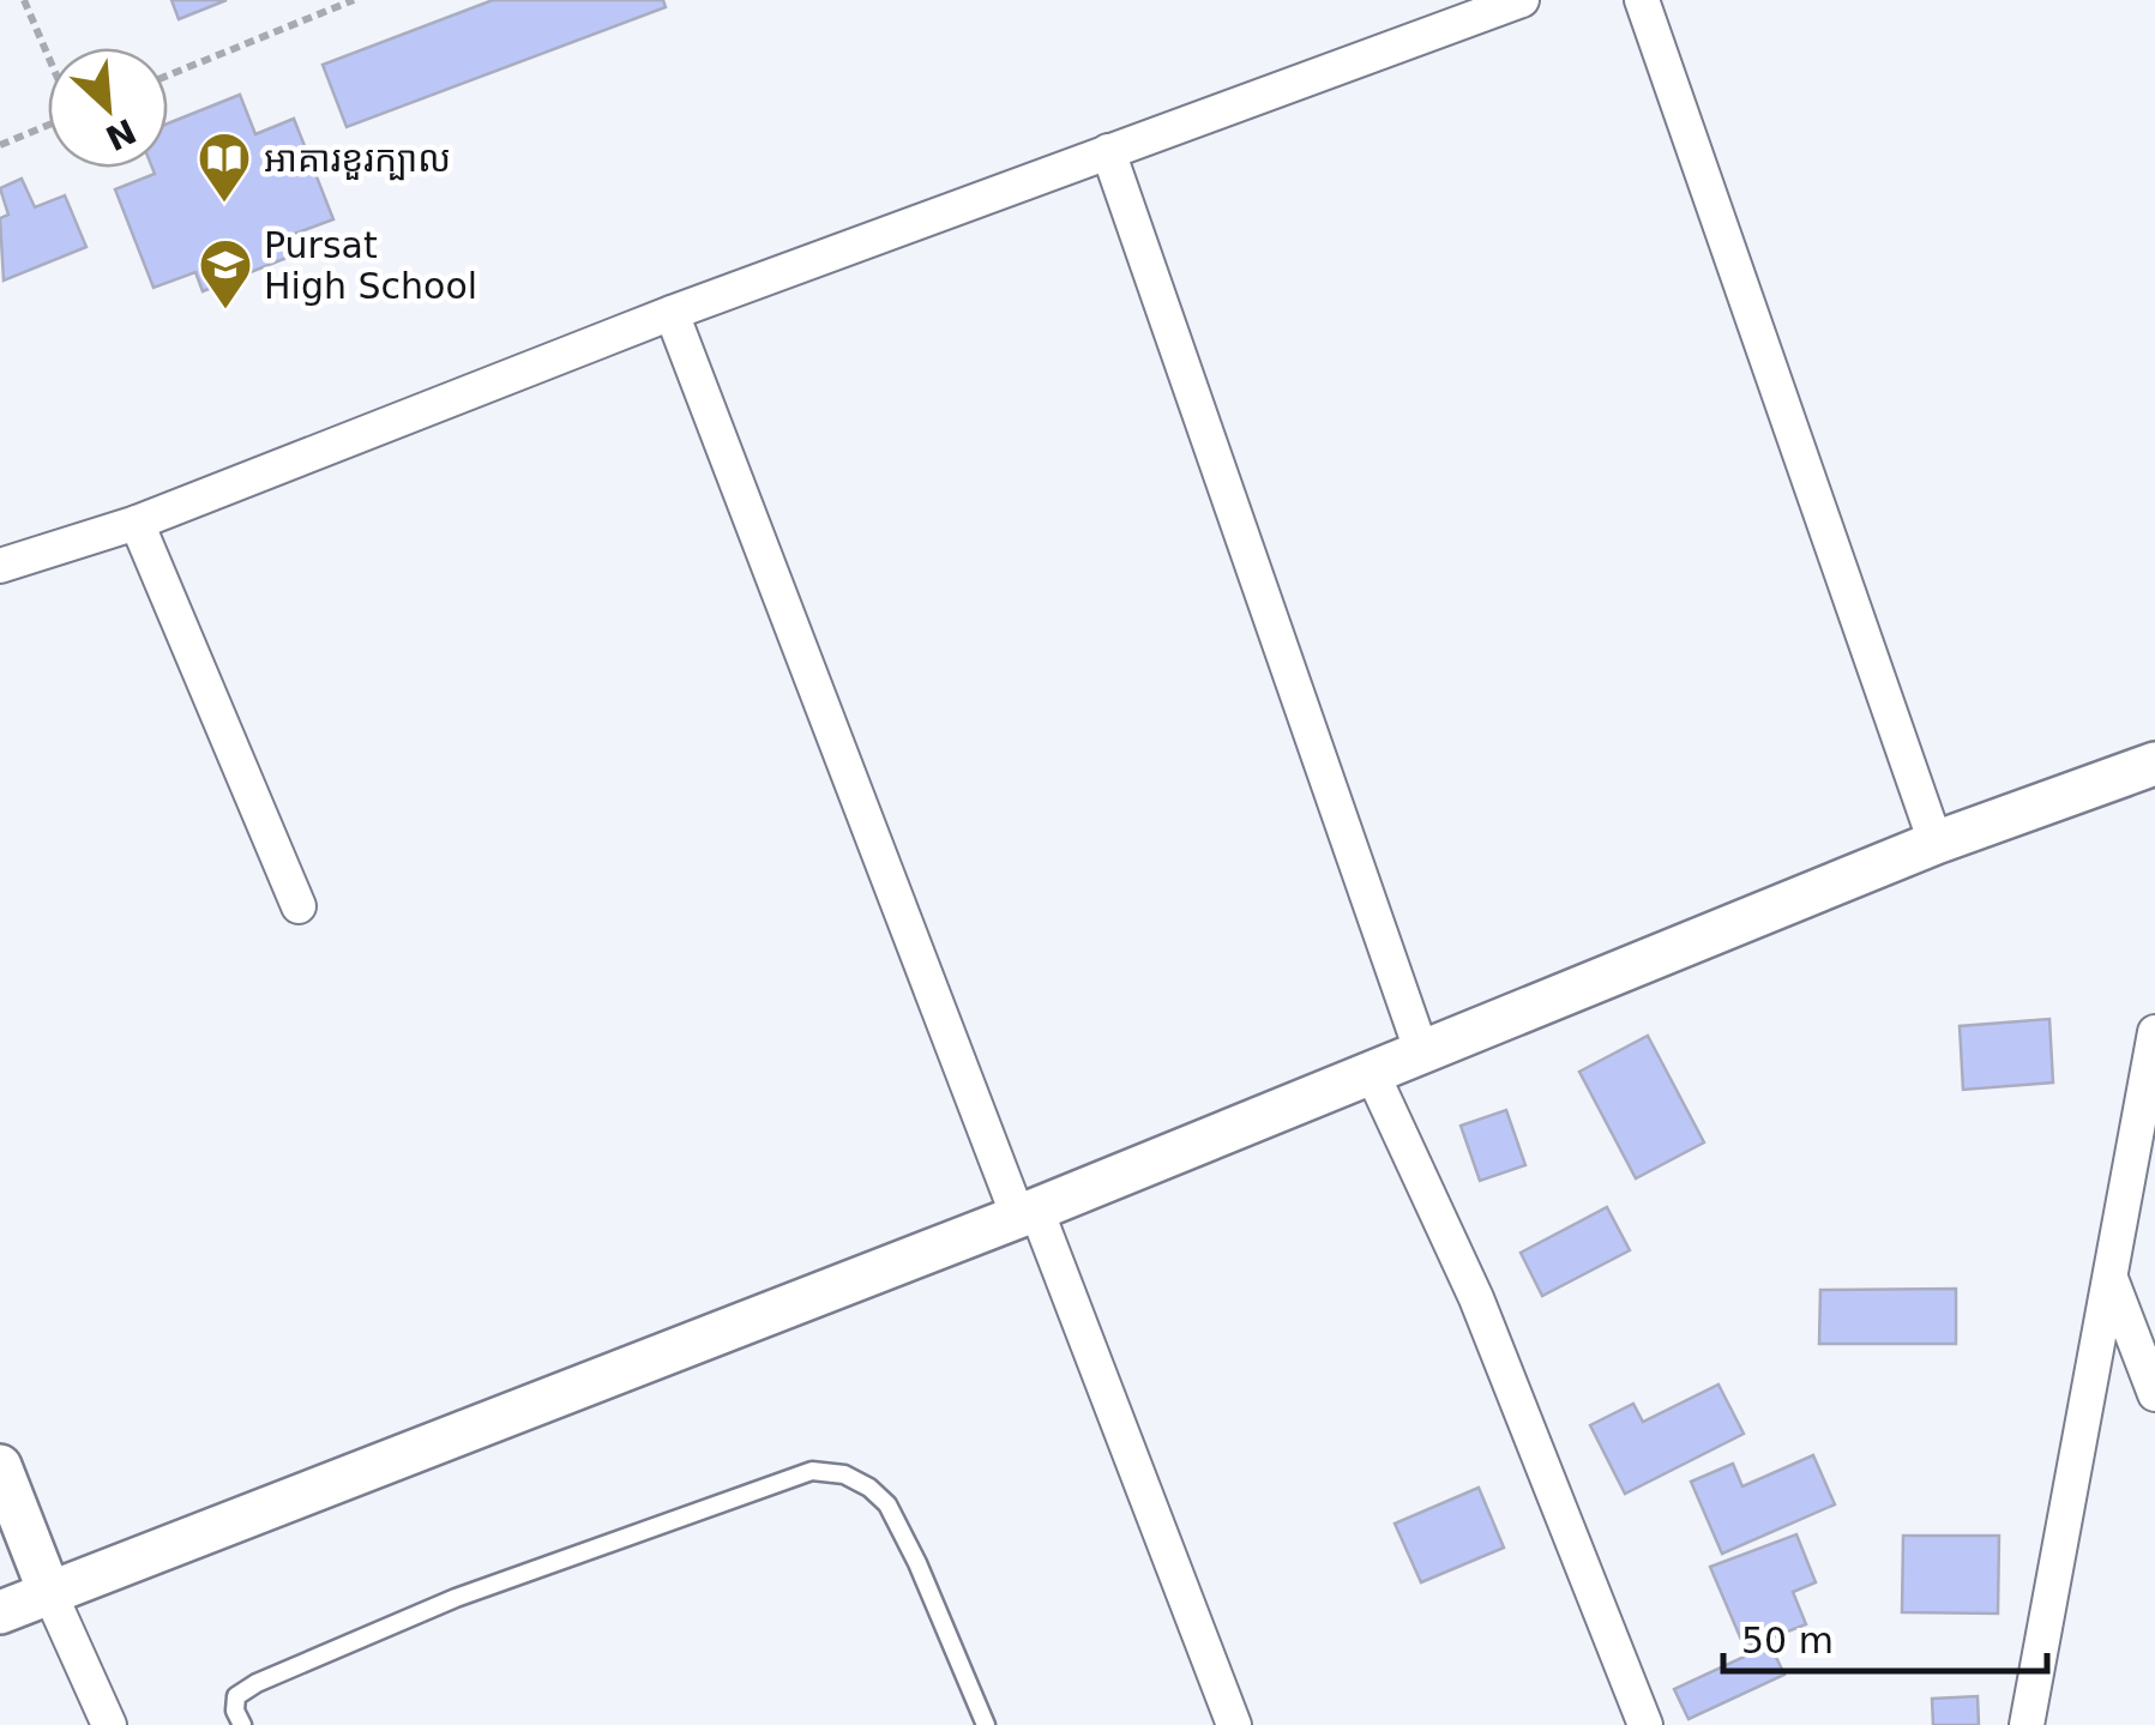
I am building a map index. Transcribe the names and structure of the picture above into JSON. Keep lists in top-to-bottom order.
{
  "places": {
    "library": ["អាគារខួរក្បាល"],
    "school or university": ["Pursat High School"]
  },
  "scale_bar": "50 m",
  "north": "bottom right"
}
